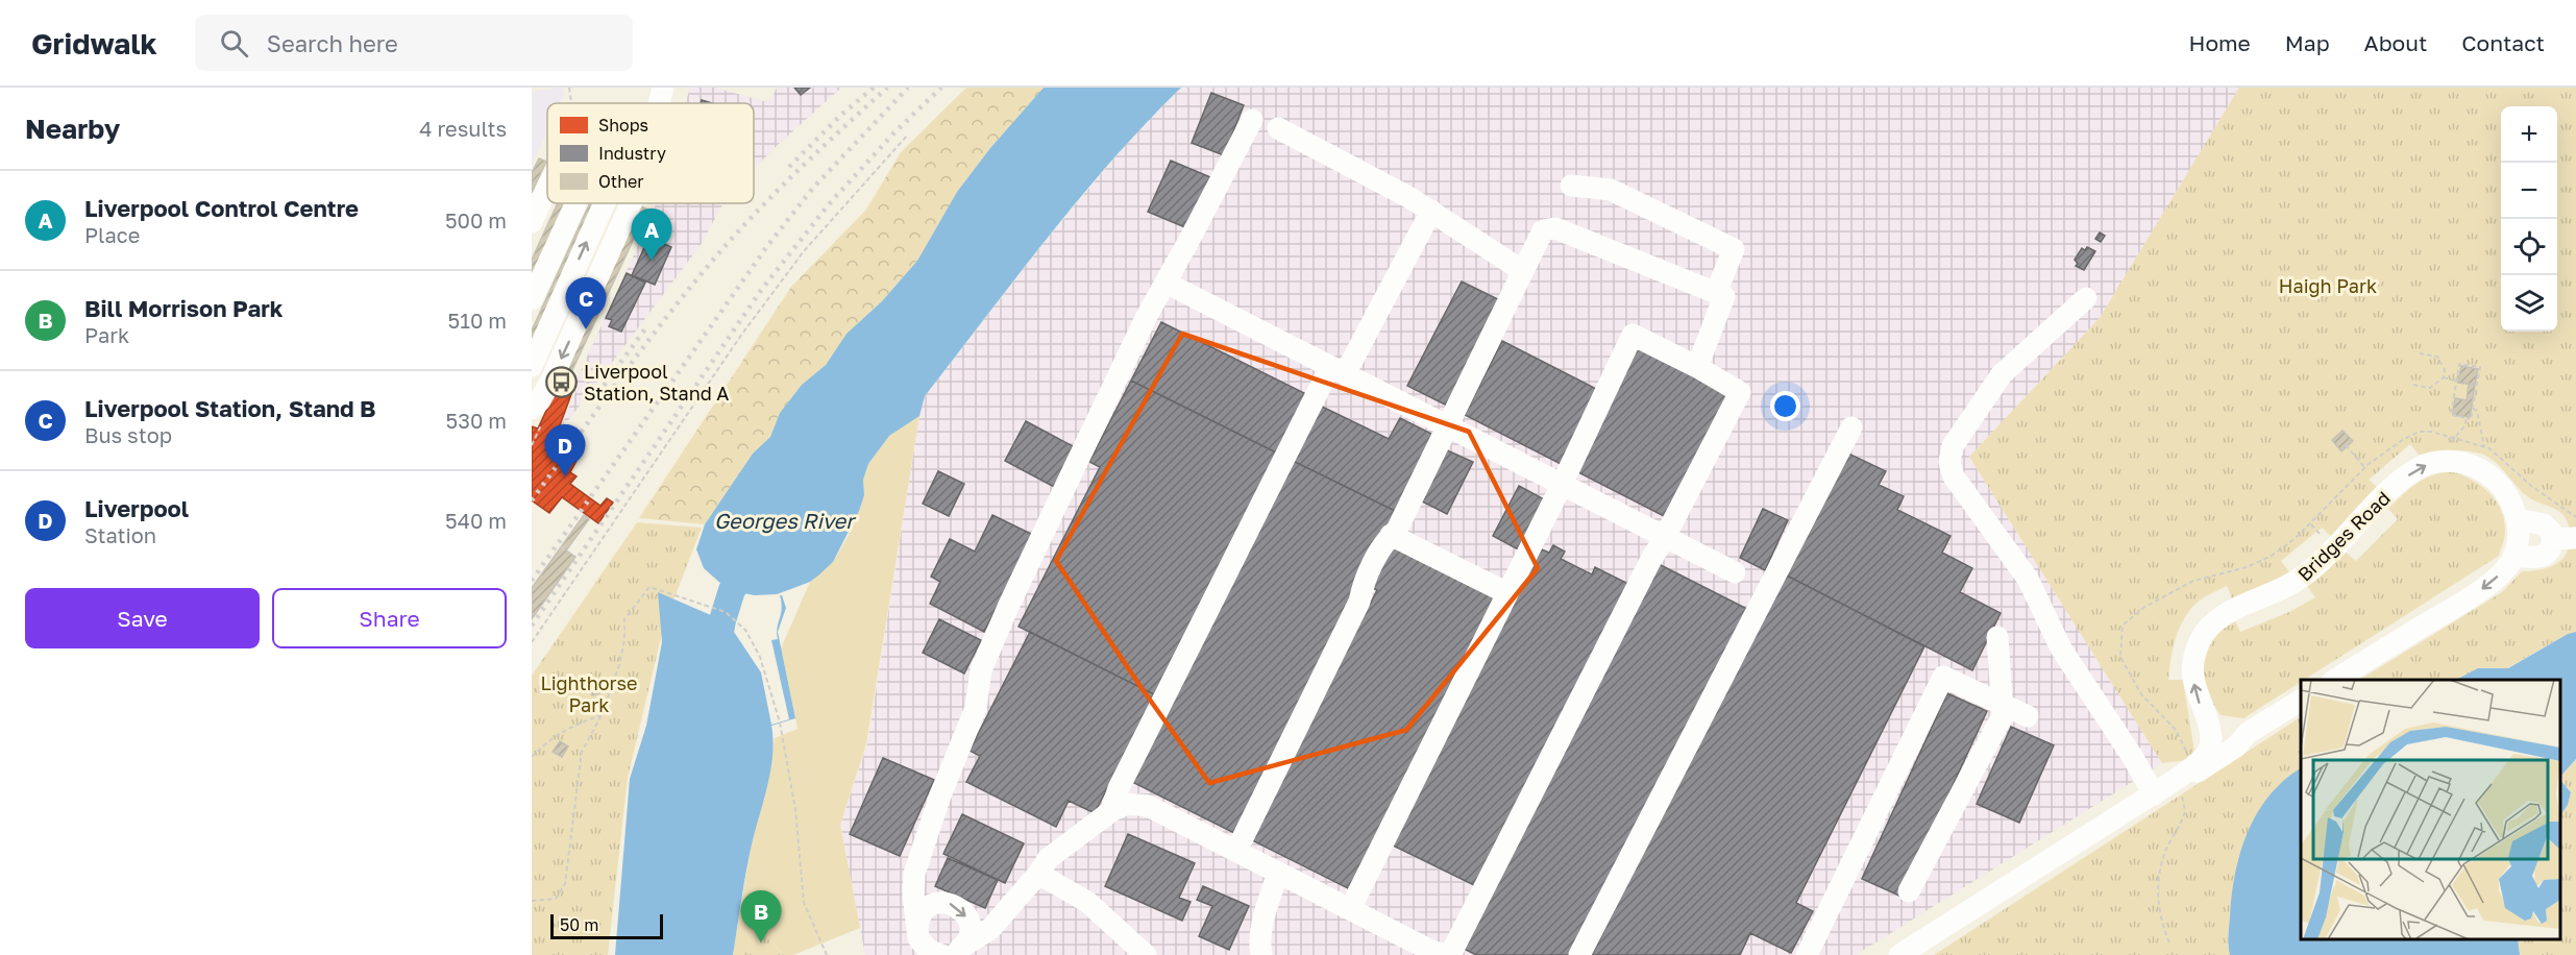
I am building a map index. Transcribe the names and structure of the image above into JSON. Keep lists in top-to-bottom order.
{
  "streets": {
    "street": ["Bridges Road"]
  },
  "water": ["Georges River"],
  "parks": ["Haigh Park", "Lighthorse Park"],
  "places": {
    "bus stop": ["Liverpool Station, Stand A"]
  },
  "legend": ["Shops", "Industry", "Other"],
  "scale_bar": "50 m",
  "page": {
    "header": "Gridwalk",
    "search": "Search here",
    "nav": [
      "Home",
      "Map",
      "About",
      "Contact"
    ],
    "heading": ["Nearby", "4 results"],
    "map_buttons": ["+", "−"],
    "list": [
      {
        "mark": "A",
        "name": "Liverpool Control Centre",
        "note": "Place",
        "value": "500 m"
      },
      {
        "mark": "B",
        "name": "Bill Morrison Park",
        "note": "Park",
        "value": "510 m"
      },
      {
        "mark": "C",
        "name": "Liverpool Station, Stand B",
        "note": "Bus stop",
        "value": "530 m"
      },
      {
        "mark": "D",
        "name": "Liverpool",
        "note": "Station",
        "value": "540 m"
      }
    ],
    "pins": [
      "A",
      "C",
      "D",
      "B"
    ],
    "buttons": ["Save", "Share"],
    "scale": "50 m"
  }
}
